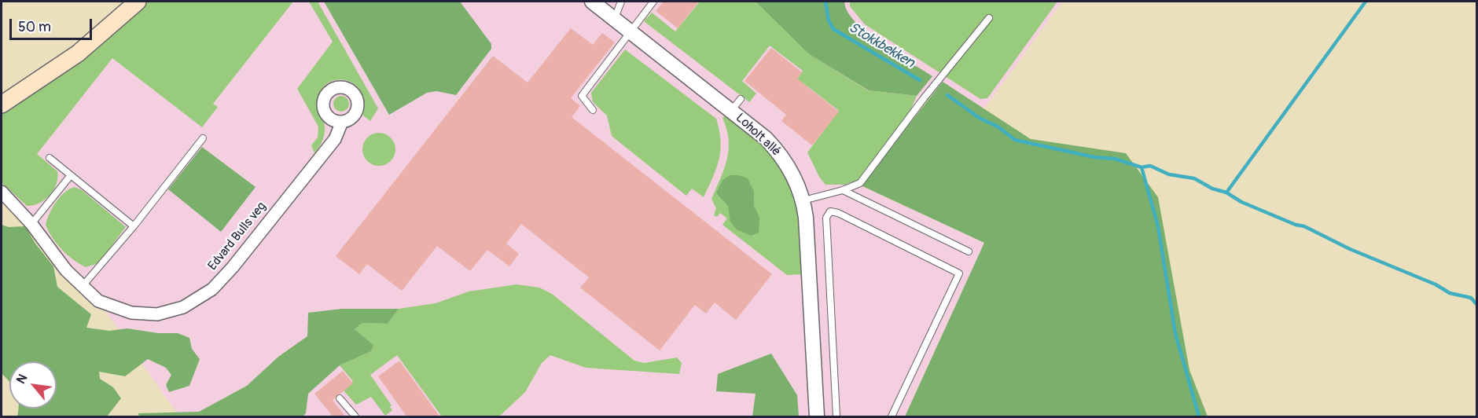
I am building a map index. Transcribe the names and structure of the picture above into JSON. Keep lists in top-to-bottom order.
{
  "streets": {
    "street": ["Loholt allé", "Edvard Bulls veg"]
  },
  "water": ["Stokkbekken"],
  "scale_bar": "50 m",
  "north": "top left"
}
